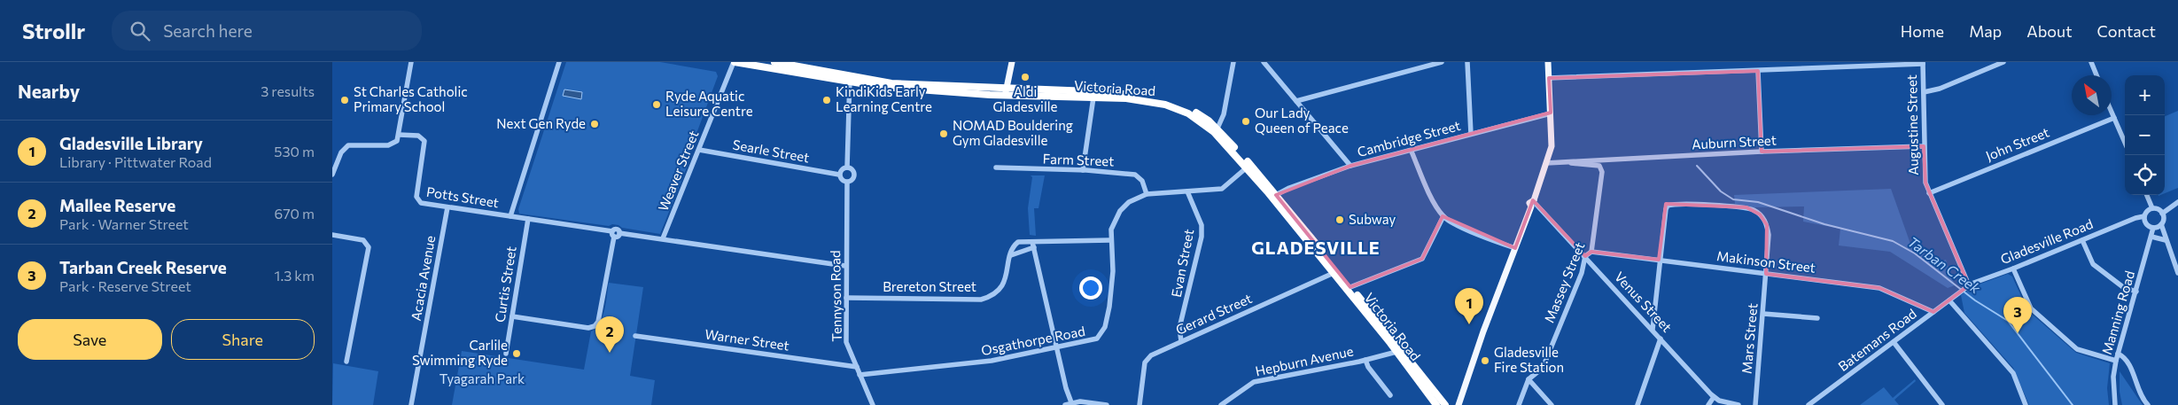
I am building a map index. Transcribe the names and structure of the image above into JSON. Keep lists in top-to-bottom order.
{
  "streets": {
    "highway": ["Victoria Road"],
    "street": [
      "Augustine Street",
      "Cambridge Street",
      "Auburn Street",
      "John Street",
      "Searle Street",
      "Farm Street",
      "Weaver Street",
      "Potts Street",
      "Gladesville Road",
      "Makinson Street",
      "Evan Street",
      "Acacia Avenue",
      "Massey Street",
      "Curtis Street",
      "Brereton Street",
      "Tennyson Road",
      "Venus Street",
      "Manning Road",
      "Gerard Street",
      "Mars Street",
      "Warner Street",
      "Batemans Road",
      "Osgathorpe Road",
      "Hepburn Avenue"
    ]
  },
  "crossings": [
    ["Victoria Road", "Cambridge Street"],
    ["Victoria Road", "Weaver Street"],
    ["Victoria Road", "Gerard Street"],
    ["Victoria Road", "Osgathorpe Road"],
    ["Victoria Road", "Hepburn Avenue"],
    ["Augustine Street", "Auburn Street"],
    ["Augustine Street", "John Street"],
    ["Augustine Street", "Gladesville Road"],
    ["Auburn Street", "Massey Street"],
    ["Searle Street", "Weaver Street"],
    ["Searle Street", "Tennyson Road"],
    ["Farm Street", "Osgathorpe Road"],
    ["Weaver Street", "Potts Street"],
    ["Potts Street", "Acacia Avenue"],
    ["Potts Street", "Curtis Street"],
    ["Gladesville Road", "Manning Road"],
    ["Gladesville Road", "Batemans Road"],
    ["Makinson Street", "Massey Street"],
    ["Makinson Street", "Mars Street"],
    ["Makinson Street", "Batemans Road"],
    ["Evan Street", "Gerard Street"],
    ["Evan Street", "Osgathorpe Road"],
    ["Massey Street", "Venus Street"],
    ["Brereton Street", "Tennyson Road"],
    ["Brereton Street", "Osgathorpe Road"],
    ["Tennyson Road", "Warner Street"],
    ["Tennyson Road", "Osgathorpe Road"]
  ],
  "districts": ["GLADESVILLE"],
  "water": ["Tarban Creek"],
  "parks": ["Tyagarah Park"],
  "places": [
    "Aldi Gladesville",
    "St Charles Catholic Primary School",
    "KindiKids Early Learning Centre",
    "Ryde Aquatic Leisure Centre",
    "Our Lady Queen of Peace",
    "Next Gen Ryde",
    "NOMAD Bouldering Gym Gladesville",
    "Subway",
    "Carlile Swimming Ryde",
    "Gladesville Fire Station"
  ],
  "north": "top left",
  "page": {
    "header": "Strollr",
    "search": "Search here",
    "nav": [
      "Home",
      "Map",
      "About",
      "Contact"
    ],
    "heading": ["Nearby", "3 results"],
    "map_buttons": ["+", "−"],
    "list": [
      {
        "mark": "1",
        "name": "Gladesville Library",
        "note": "Library · Pittwater Road",
        "value": "530 m"
      },
      {
        "mark": "2",
        "name": "Mallee Reserve",
        "note": "Park · Warner Street",
        "value": "670 m"
      },
      {
        "mark": "3",
        "name": "Tarban Creek Reserve",
        "note": "Park · Reserve Street",
        "value": "1.3 km"
      }
    ],
    "pins": ["1", "3", "2"],
    "buttons": ["Save", "Share"]
  }
}
